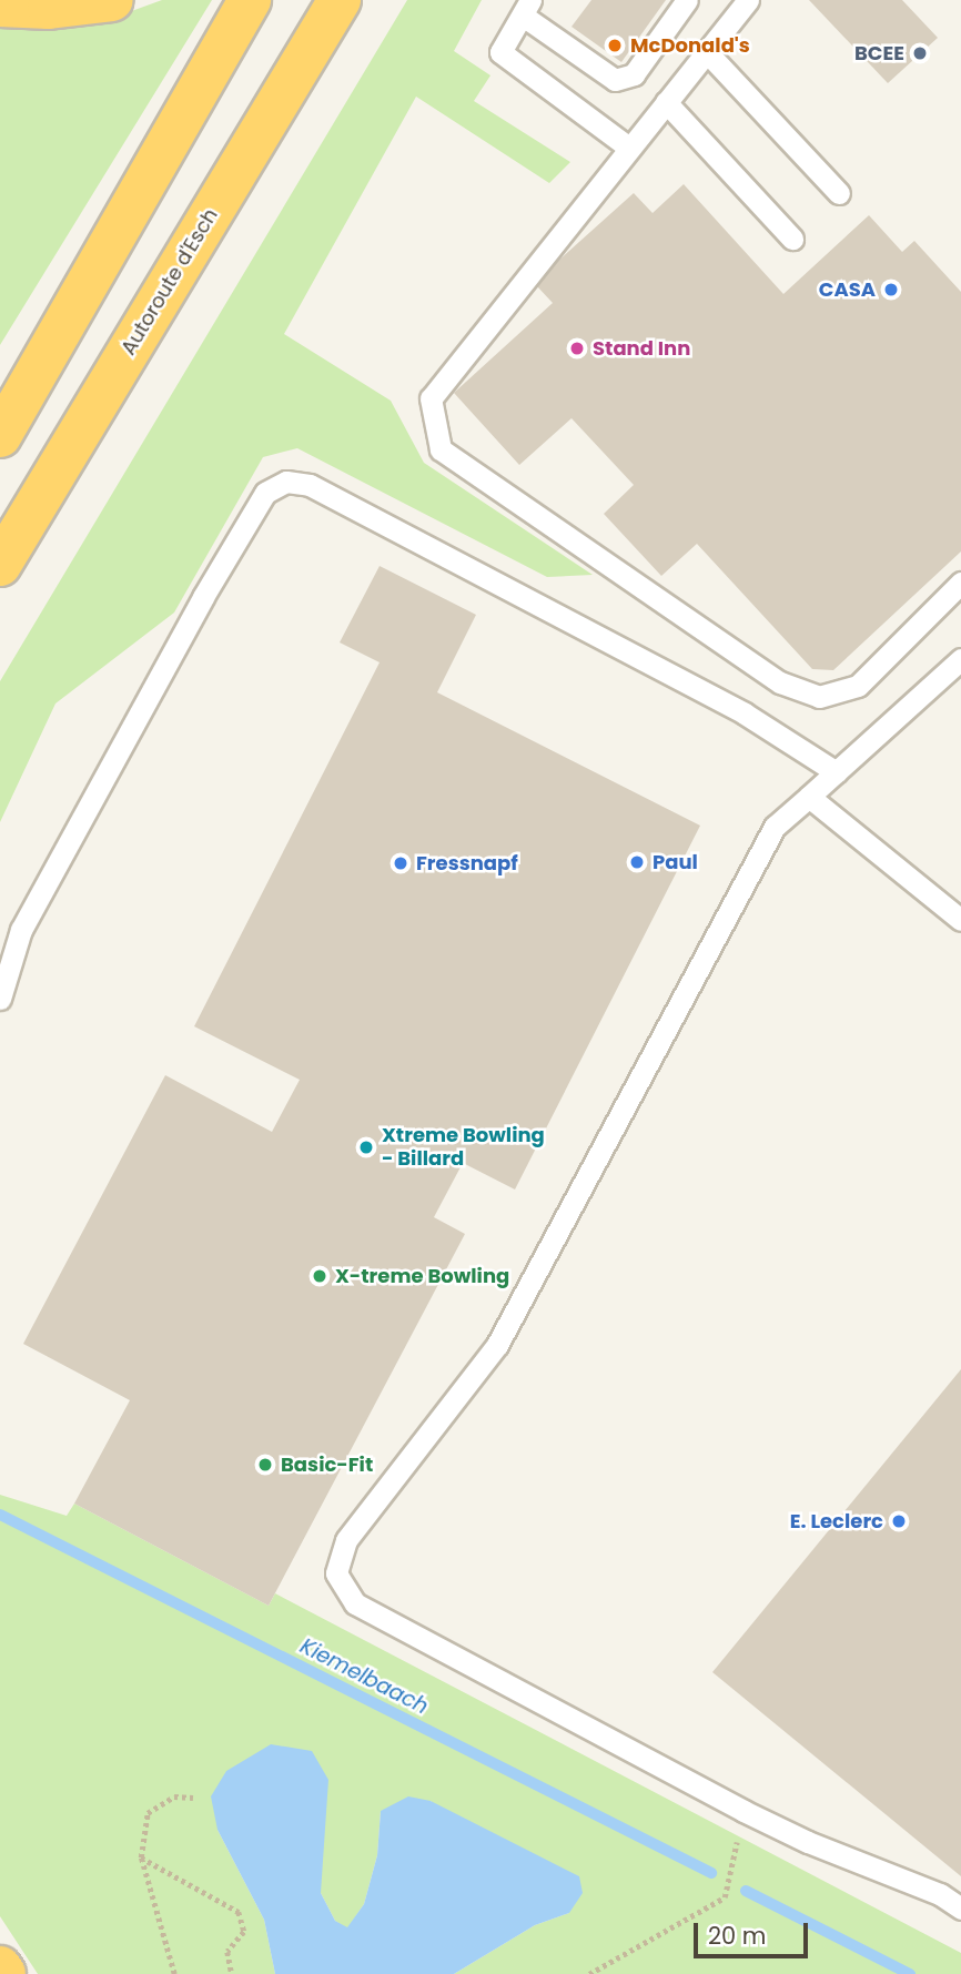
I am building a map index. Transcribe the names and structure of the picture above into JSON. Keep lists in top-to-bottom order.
{
  "streets": {
    "highway": ["Autoroute d'Esch"]
  },
  "water": ["Kiemelbaach"],
  "places": [
    "McDonald's",
    "BCEE",
    "CASA",
    "Stand Inn",
    "Paul",
    "Fressnapf",
    "Xtreme Bowling - Billard",
    "X-treme Bowling",
    "Basic-Fit",
    "E. Leclerc"
  ],
  "scale_bar": "20 m"
}
